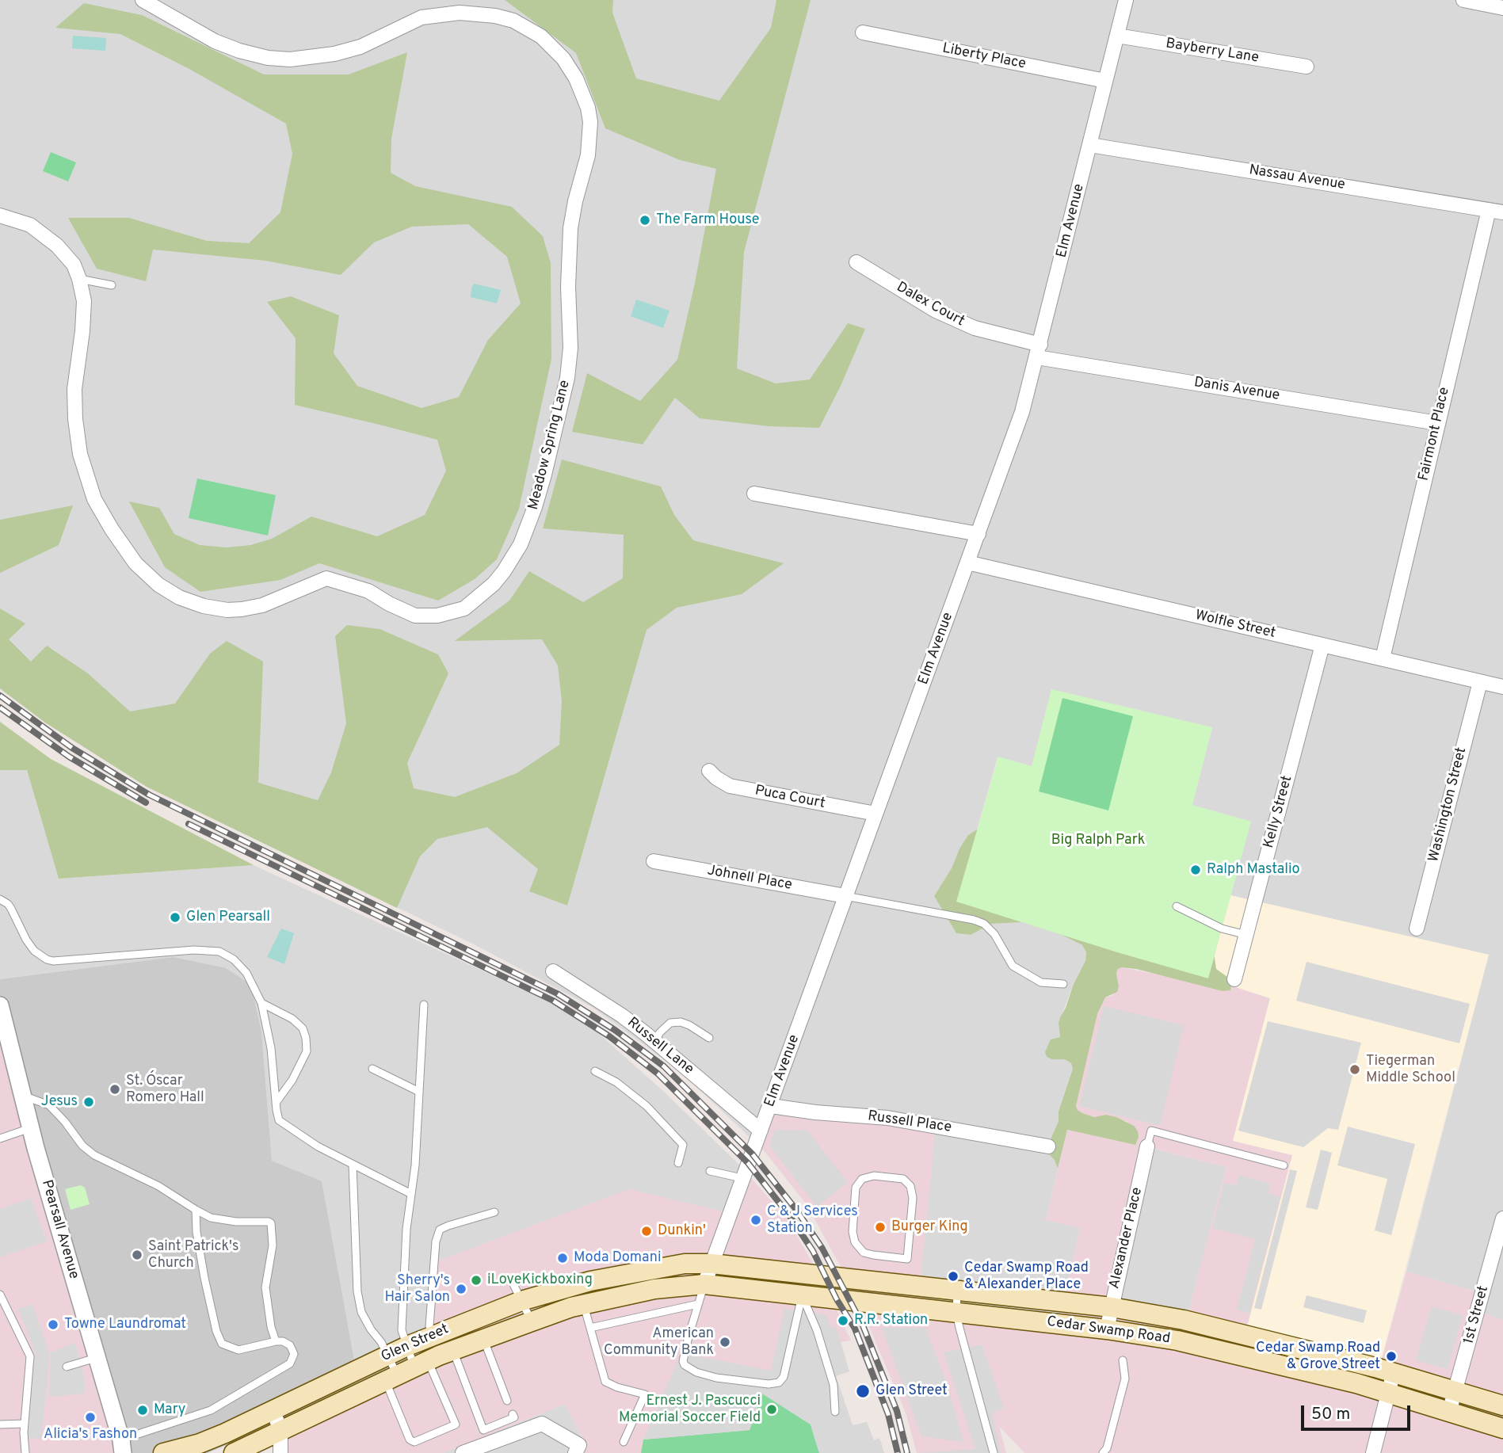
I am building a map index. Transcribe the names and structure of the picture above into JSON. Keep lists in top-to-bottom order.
{
  "streets": {
    "main road": ["Cedar Swamp Road", "Glen Street"],
    "street": [
      "Bayberry Lane",
      "Liberty Place",
      "Nassau Avenue",
      "Elm Avenue",
      "Dalex Court",
      "Danis Avenue",
      "Fairmont Place",
      "Meadow Spring Lane",
      "Wolfle Street",
      "Puca Court",
      "Washington Street",
      "Kelly Street",
      "Johnell Place",
      "Russell Lane",
      "Russell Place",
      "Pearsall Avenue",
      "Alexander Place",
      "1st Street"
    ]
  },
  "crossings": [
    ["Bayberry Lane", "Elm Avenue"],
    ["Liberty Place", "Elm Avenue"],
    ["Nassau Avenue", "Elm Avenue"],
    ["Nassau Avenue", "Fairmont Place"],
    ["Elm Avenue", "Dalex Court"],
    ["Elm Avenue", "Danis Avenue"],
    ["Elm Avenue", "Wolfle Street"],
    ["Elm Avenue", "Puca Court"],
    ["Elm Avenue", "Johnell Place"],
    ["Elm Avenue", "Russell Lane"],
    ["Elm Avenue", "Russell Place"],
    ["Elm Avenue", "Cedar Swamp Road"],
    ["Elm Avenue", "Glen Street"],
    ["Dalex Court", "Danis Avenue"],
    ["Danis Avenue", "Fairmont Place"],
    ["Fairmont Place", "Wolfle Street"],
    ["Wolfle Street", "Washington Street"],
    ["Wolfle Street", "Kelly Street"],
    ["Alexander Place", "Cedar Swamp Road"],
    ["1st Street", "Cedar Swamp Road"],
    ["Cedar Swamp Road", "Glen Street"]
  ],
  "parks": ["Big Ralph Park"],
  "places": [
    "The Farm House",
    "Ralph Mastalio",
    "Glen Pearsall",
    "Tiegerman Middle School",
    "St. Óscar Romero Hall",
    "Jesus",
    "C & J Services Station",
    "Burger King",
    "Dunkin'",
    "Saint Patrick's Church",
    "Moda Domani",
    "Cedar Swamp Road & Alexander Place",
    "iLoveKickboxing",
    "Sherry's Hair Salon",
    "R.R. Station",
    "Towne Laundromat",
    "American Community Bank",
    "Cedar Swamp Road & Grove Street",
    "Glen Street",
    "Ernest J. Pascucci Memorial Soccer Field",
    "Mary",
    "Alicia's Fashon"
  ],
  "scale_bar": "50 m"
}
